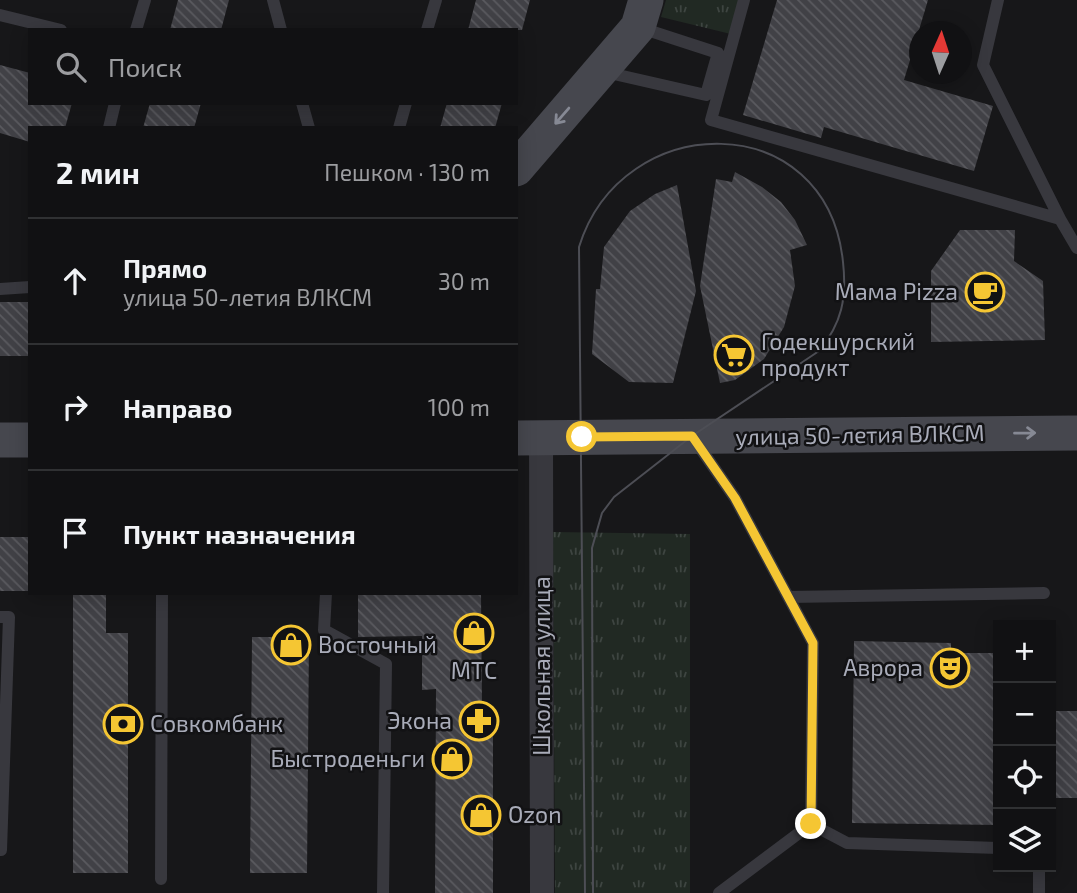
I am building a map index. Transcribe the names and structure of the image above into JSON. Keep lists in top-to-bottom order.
{
  "streets": {
    "main road": ["улица 50-летия ВЛКСМ"],
    "street": ["Школьная улица"]
  },
  "crossings": [
    ["улица 50-летия ВЛКСМ", "Школьная улица"]
  ],
  "one_way": ["улица 50-летия ВЛКСМ"],
  "places": {
    "cafe": ["Мама Pizza"],
    "supermarket": ["Годекшурский продукт"],
    "shop": [
      "МТС",
      "Восточный",
      "Быстроденьги",
      "Ozon"
    ],
    "theatre": ["Аврора"],
    "pharmacy": ["Экона"],
    "bank": ["Совкомбанк"]
  },
  "north": "top",
  "page": {
    "search": "Поиск",
    "heading": ["2 мин", "Пешком · 130 m"],
    "list": [
      ["Прямо", "улица 50-летия ВЛКСМ", "30 m"],
      ["Направо", "100 m"],
      "Пункт назначения"
    ],
    "map_buttons": ["+", "−"]
  }
}
